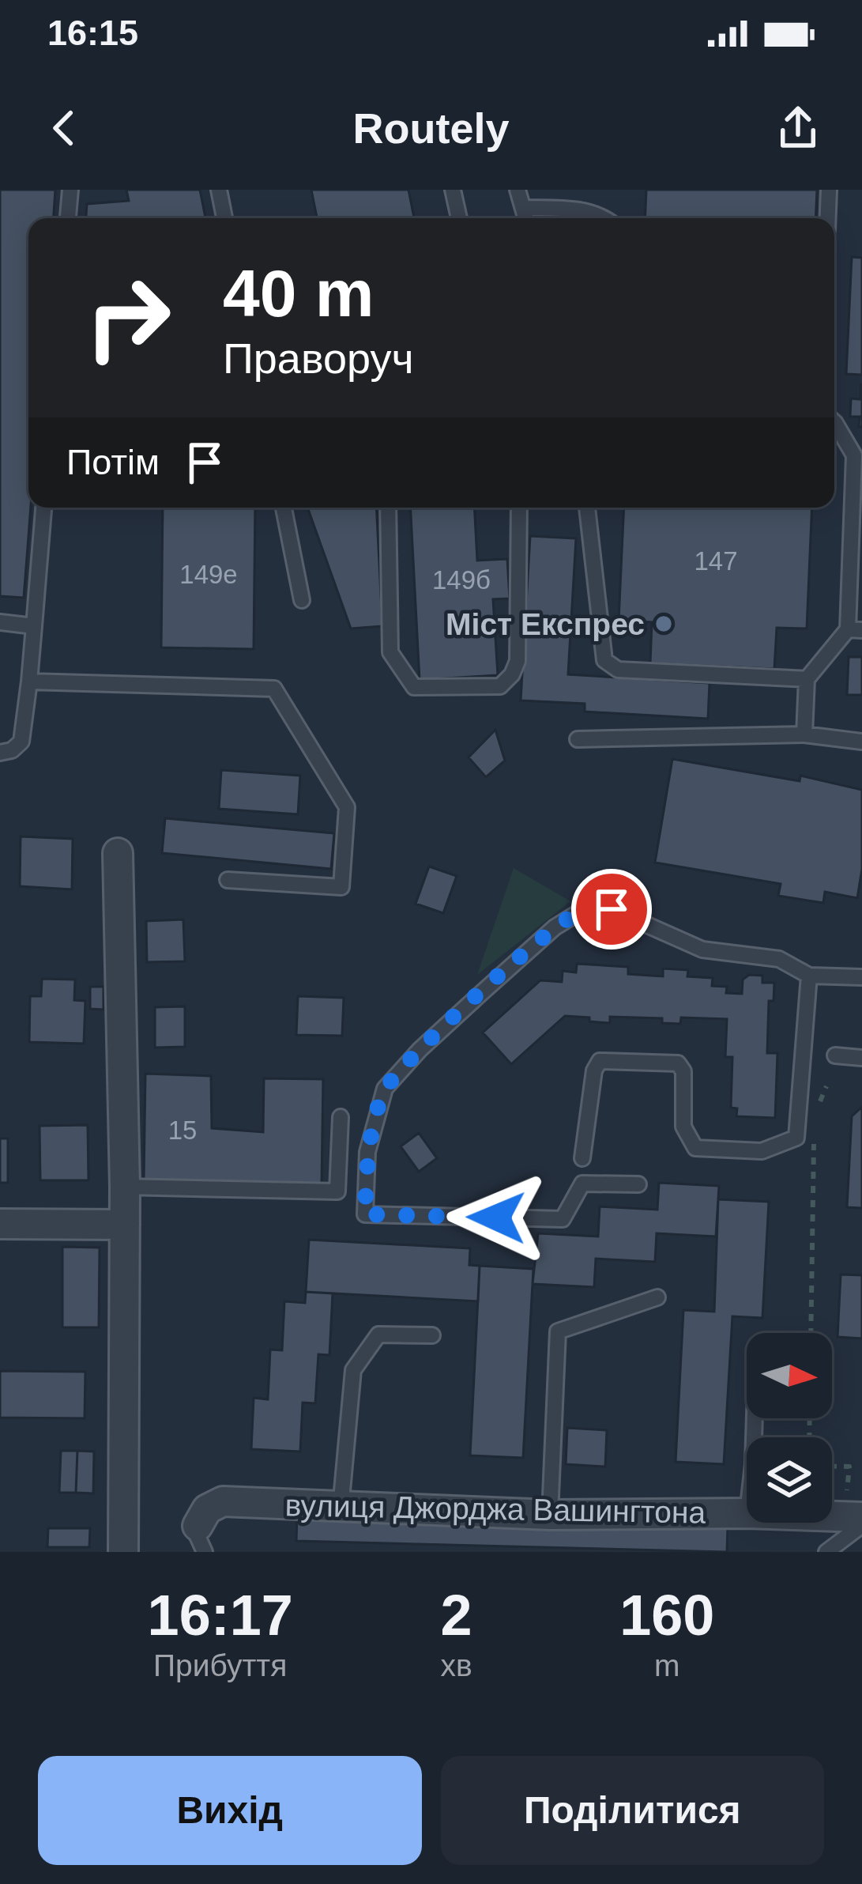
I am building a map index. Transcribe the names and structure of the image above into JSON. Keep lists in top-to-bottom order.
{
  "streets": {
    "street": ["вулиця Джорджа Вашингтона"]
  },
  "places": ["Міст Експрес"],
  "house_numbers": [
    "147",
    "149е",
    "149б",
    "15"
  ],
  "north": "right",
  "page": {
    "status": "16:15",
    "header": "Routely",
    "turn": ["40 m", "Праворуч"],
    "then": "Потім",
    "eta": [
      "16:17",
      "Прибуття",
      "2",
      "хв",
      "160",
      "m"
    ],
    "buttons": ["Вихід", "Поділитися"]
  }
}
